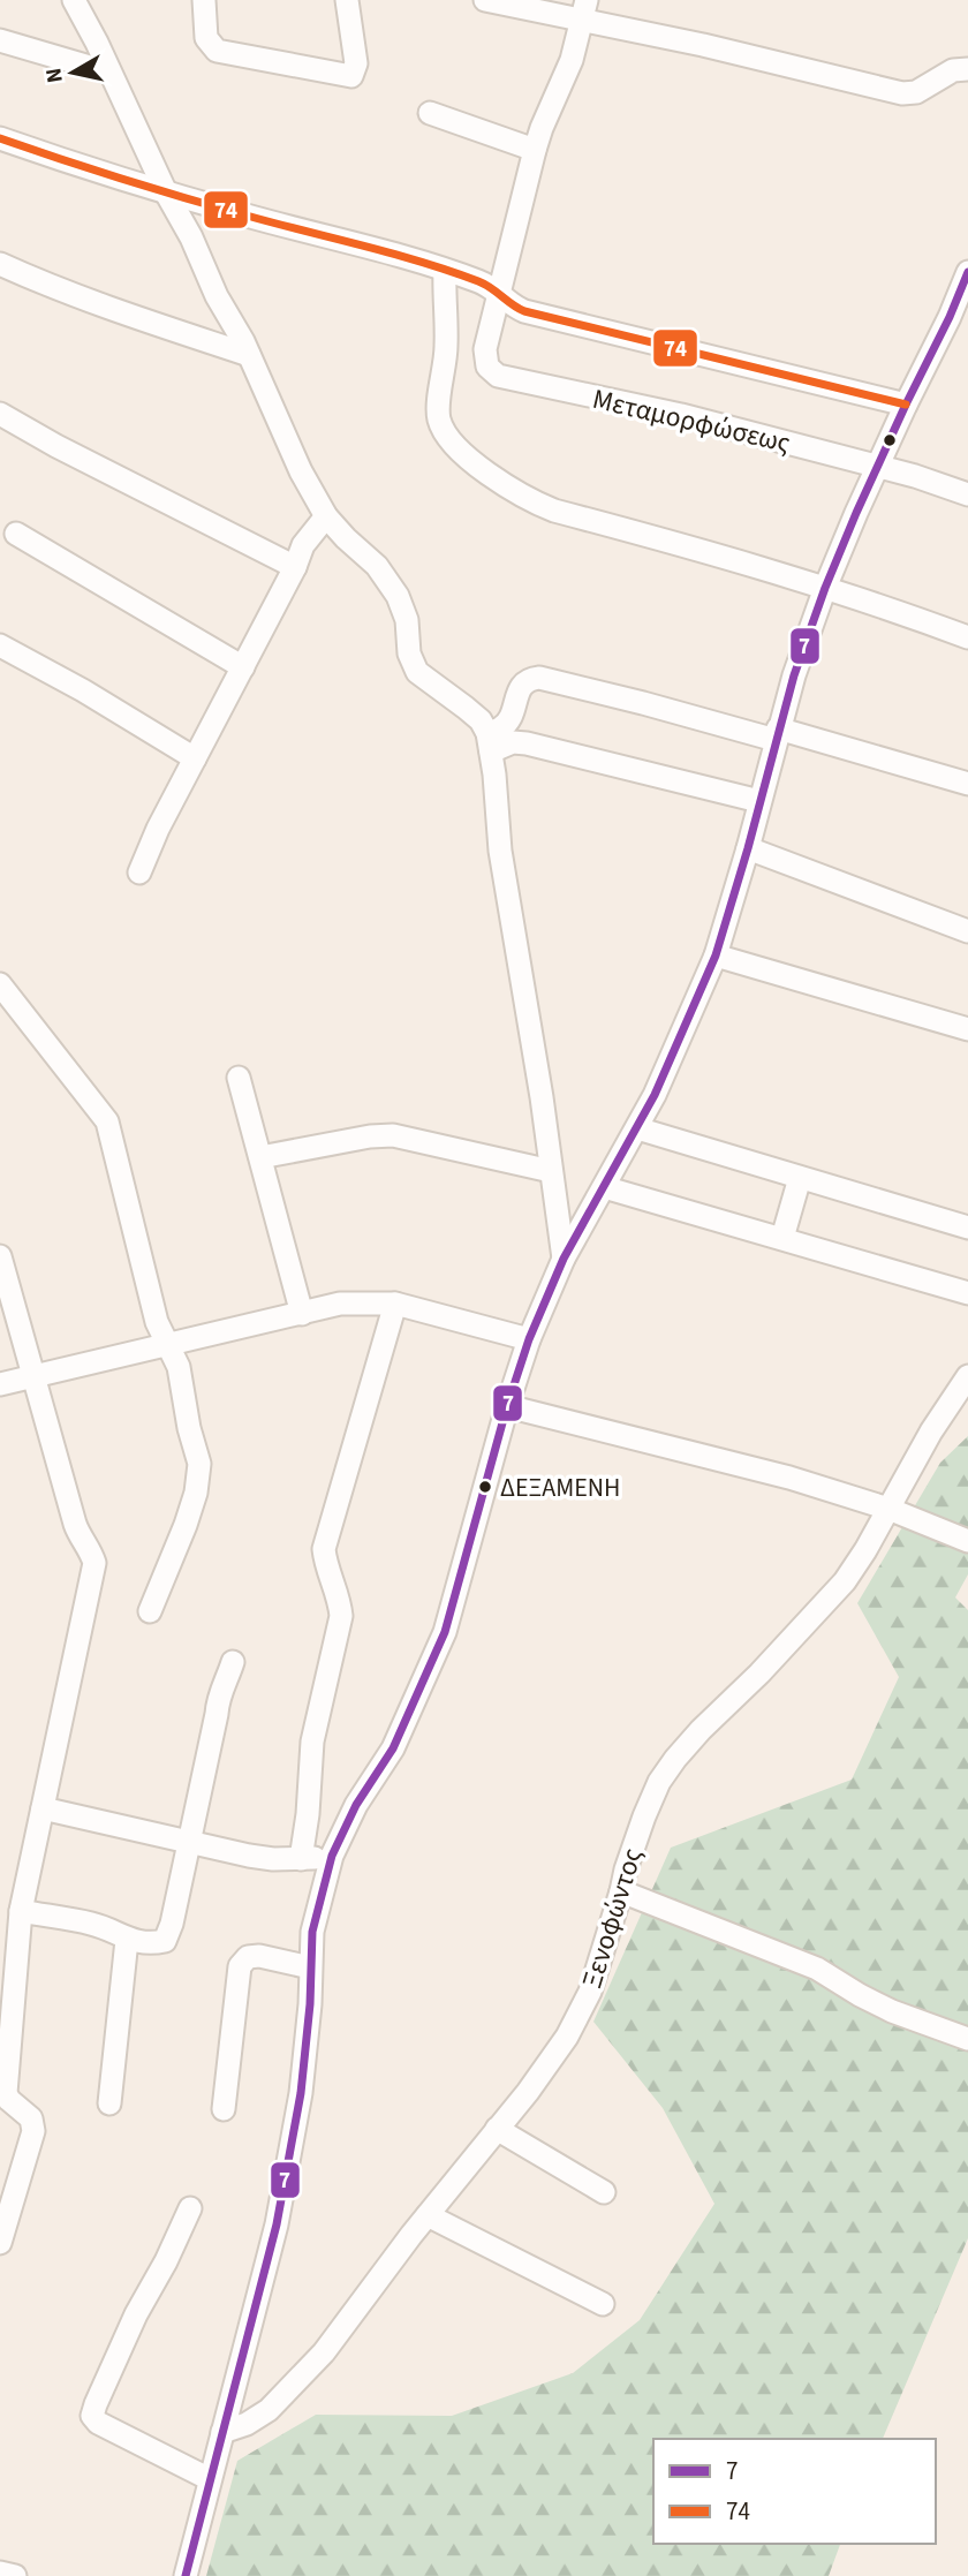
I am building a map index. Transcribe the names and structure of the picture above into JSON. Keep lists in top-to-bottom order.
{
  "streets": {
    "street": ["Μεταμορφώσεως", "Ξενοφώντος"]
  },
  "places": ["ΔΕΞΑΜΕΝΗ"],
  "lines": ["transit line 74", "transit line 7"],
  "legend": ["7", "74"],
  "north": "left"
}
